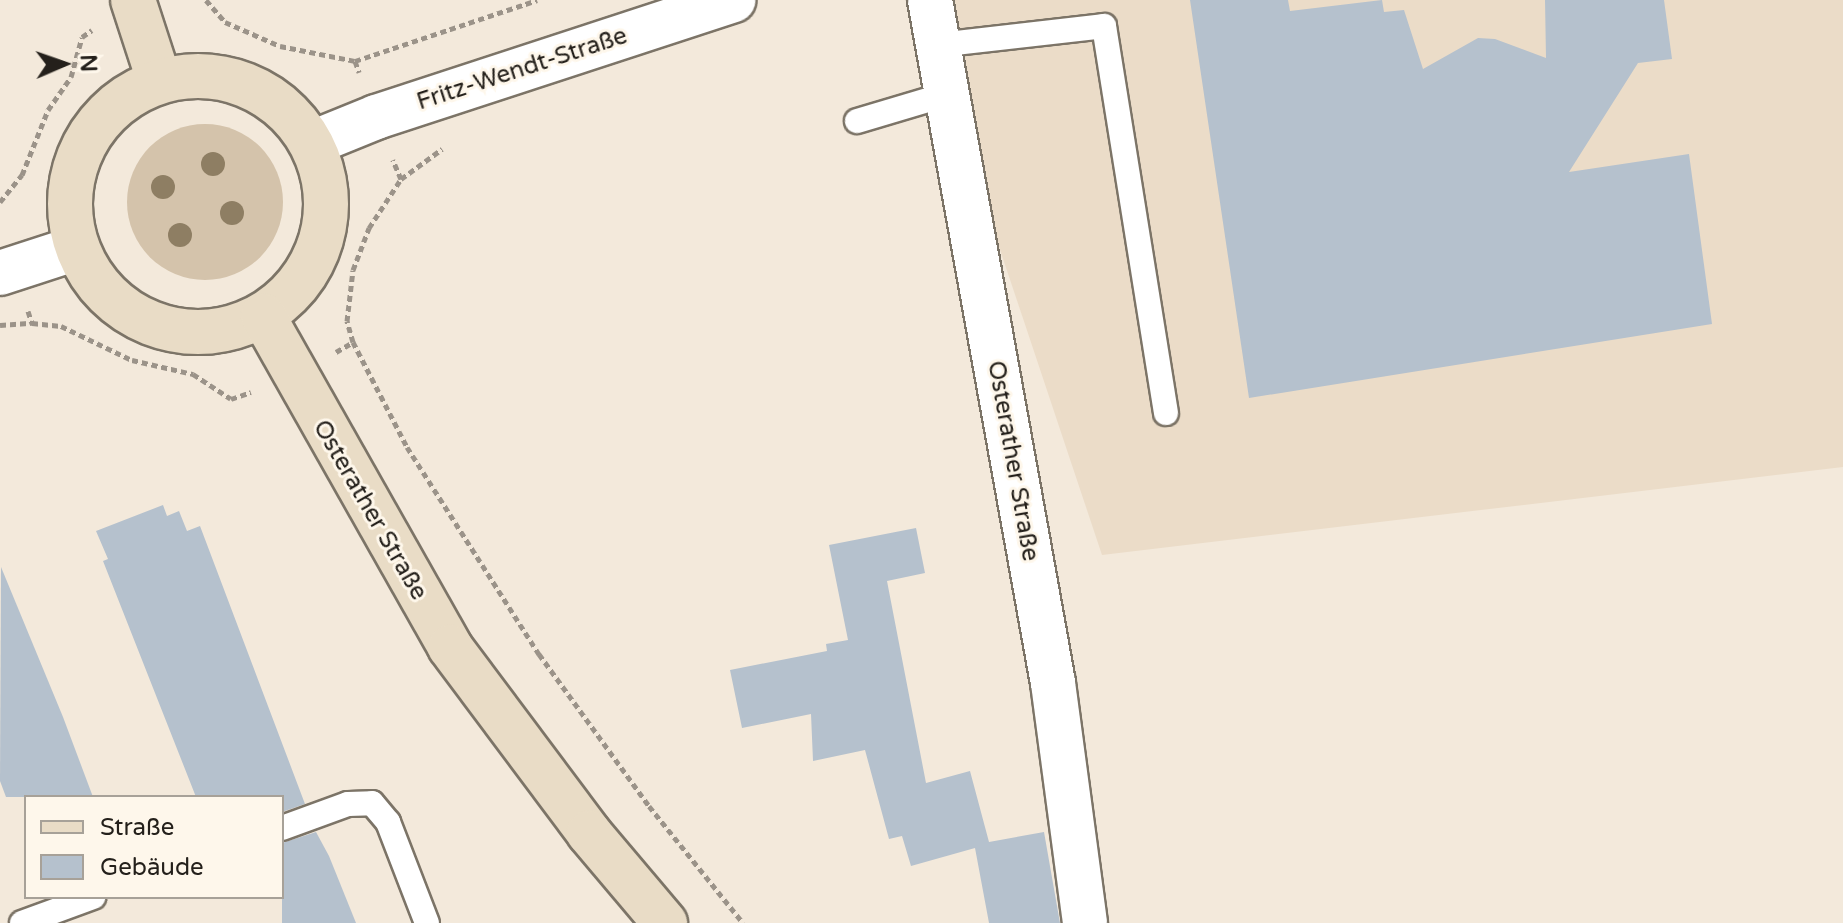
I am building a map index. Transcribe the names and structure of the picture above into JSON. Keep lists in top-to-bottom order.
{
  "streets": {
    "main road": ["Osterather Straße"],
    "street": ["Fritz-Wendt-Straße"]
  },
  "crossings": [
    ["Fritz-Wendt-Straße", "Osterather Straße"]
  ],
  "legend": ["Straße", "Gebäude"],
  "north": "right"
}
